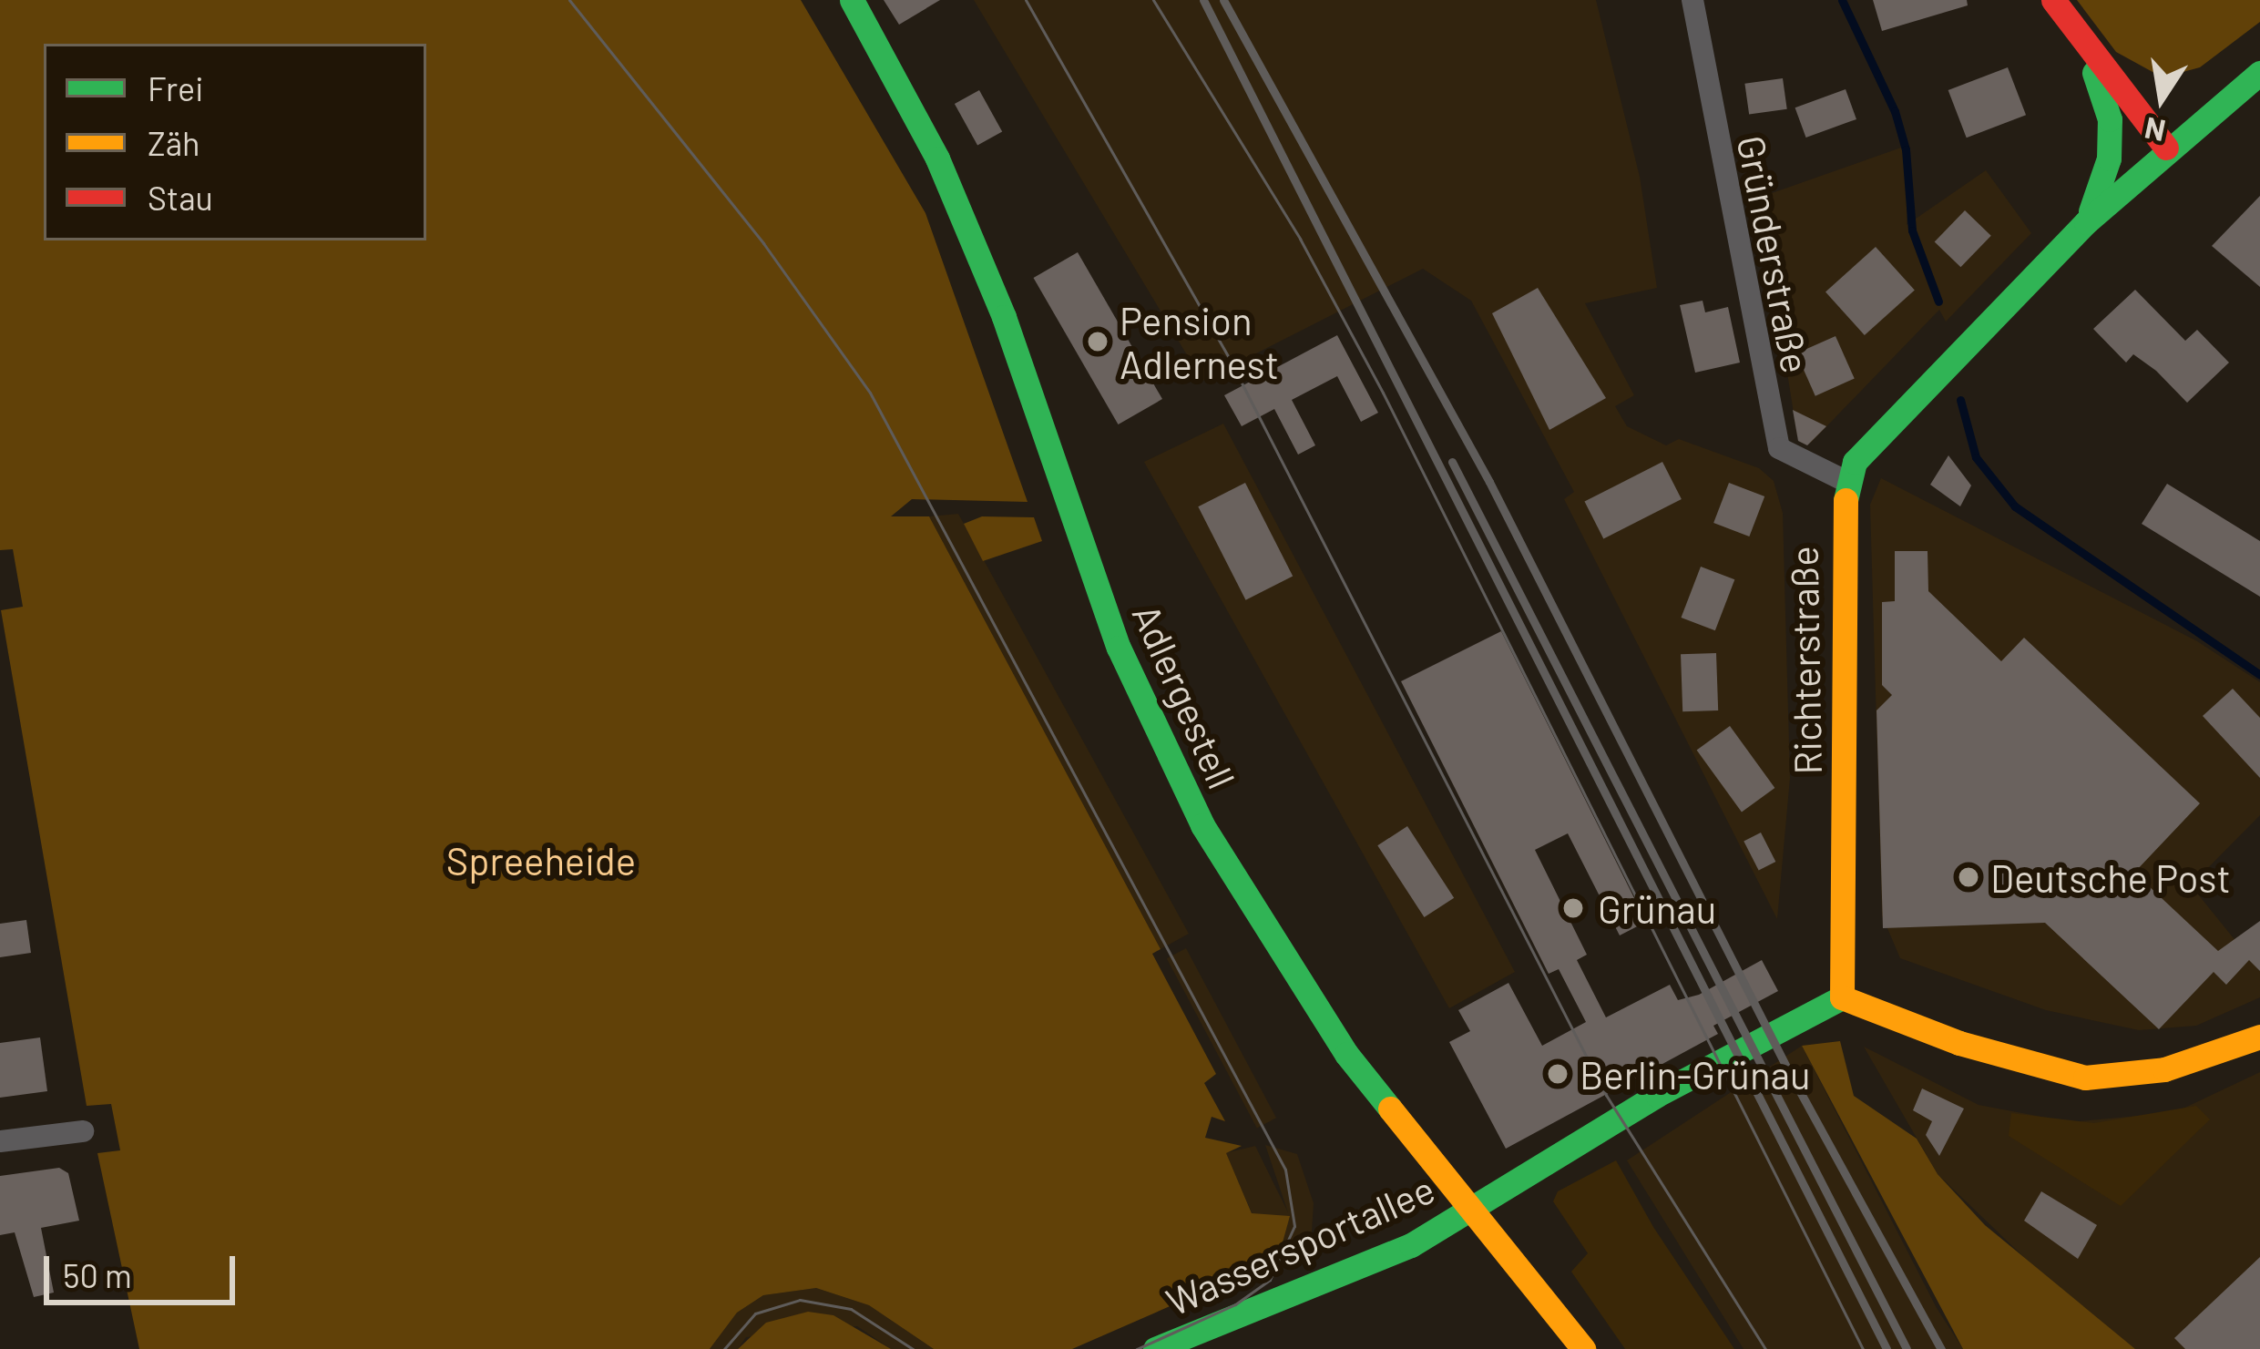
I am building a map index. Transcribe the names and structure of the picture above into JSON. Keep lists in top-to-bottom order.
{
  "streets": {
    "street": [
      "Gründerstraße",
      "Richterstraße",
      "Adlergestell",
      "Wassersportallee"
    ]
  },
  "crossings": [
    ["Gründerstraße", "Richterstraße"],
    ["Adlergestell", "Wassersportallee"]
  ],
  "parks": ["Spreeheide"],
  "places": [
    "Pension Adlernest",
    "Deutsche Post",
    "Grünau",
    "Berlin-Grünau"
  ],
  "legend": ["Frei", "Zäh", "Stau"],
  "scale_bar": "50 m",
  "north": "bottom"
}
